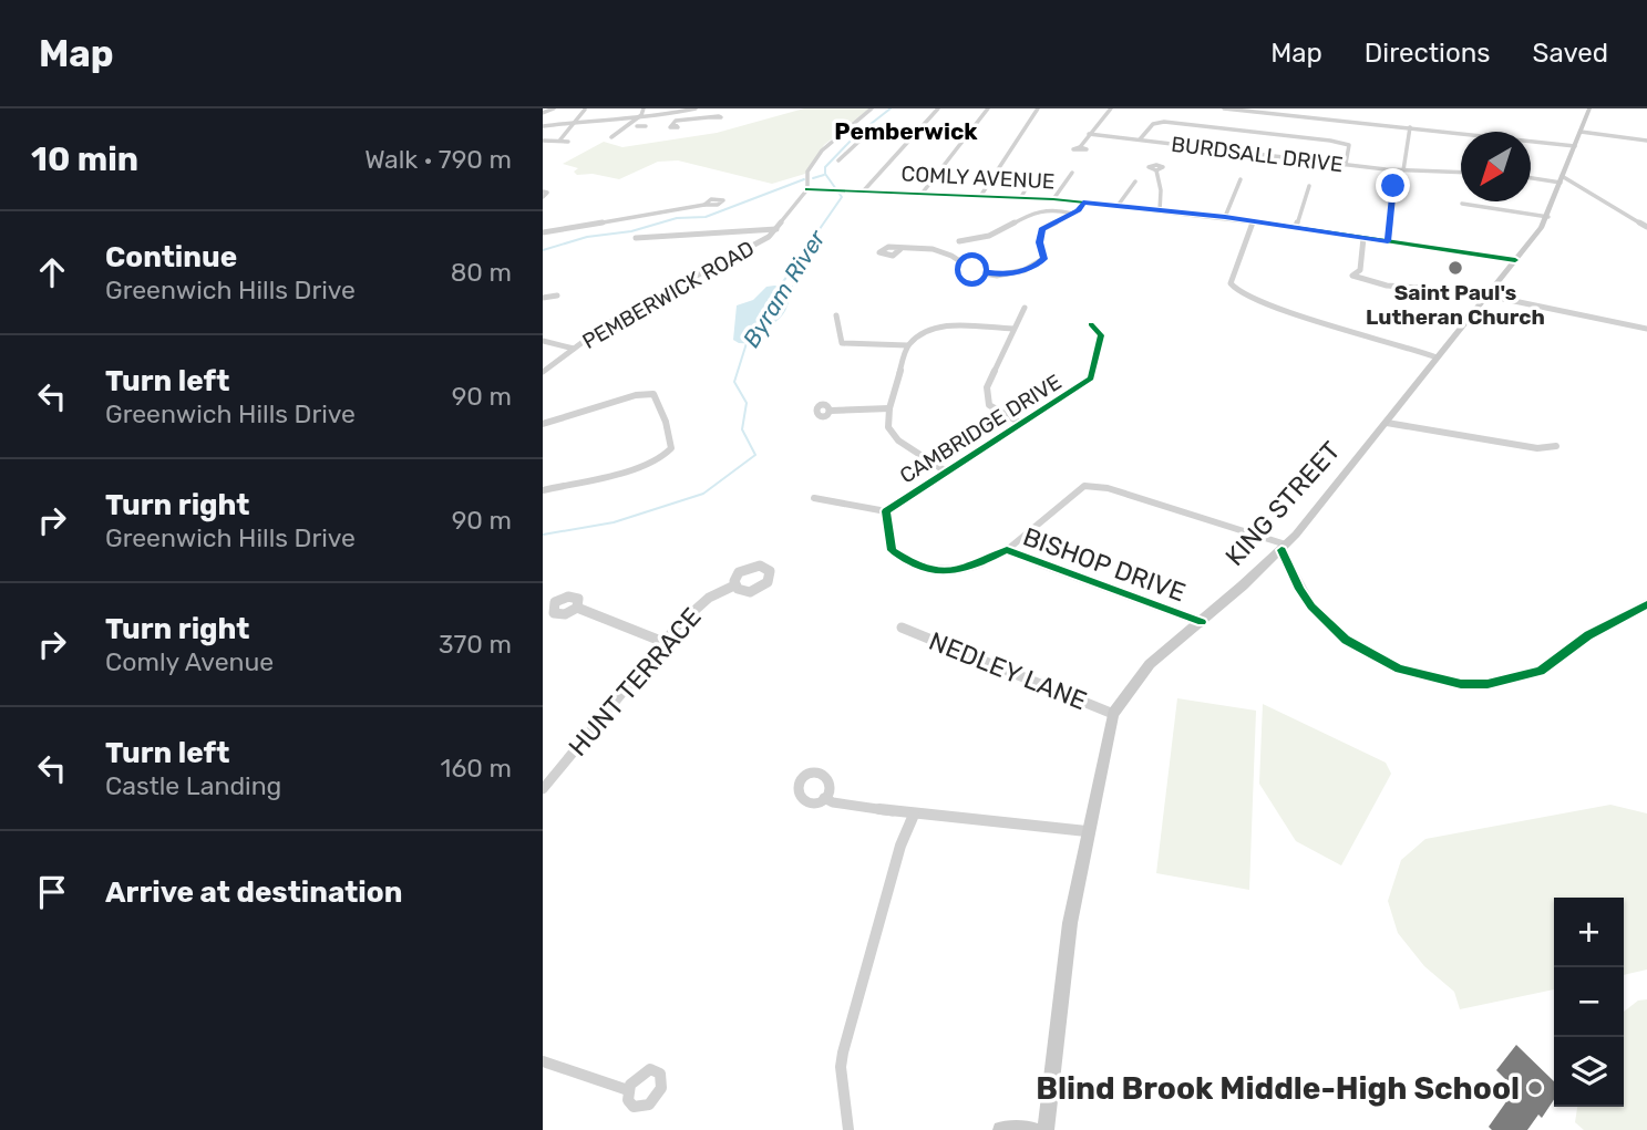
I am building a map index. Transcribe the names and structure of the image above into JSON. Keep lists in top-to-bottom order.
{
  "streets": {
    "main road": ["KING STREET"],
    "street": [
      "BURDSALL DRIVE",
      "COMLY AVENUE",
      "PEMBERWICK ROAD",
      "CAMBRIDGE DRIVE",
      "BISHOP DRIVE",
      "NEDLEY LANE",
      "HUNT TERRACE"
    ]
  },
  "crossings": [
    ["COMLY AVENUE", "PEMBERWICK ROAD"],
    ["COMLY AVENUE", "KING STREET"],
    ["CAMBRIDGE DRIVE", "BISHOP DRIVE"],
    ["KING STREET", "BISHOP DRIVE"],
    ["KING STREET", "NEDLEY LANE"]
  ],
  "districts": ["Pemberwick"],
  "water": ["Byram River"],
  "places": ["Saint Paul's Lutheran Church", "Blind Brook Middle-High School"],
  "north": "bottom left",
  "page": {
    "header": "Map",
    "nav": ["Map", "Directions", "Saved"],
    "heading": ["10 min", "Walk · 790 m"],
    "list": [
      ["Continue", "Greenwich Hills Drive", "80 m"],
      ["Turn left", "Greenwich Hills Drive", "90 m"],
      ["Turn right", "Greenwich Hills Drive", "90 m"],
      ["Turn right", "Comly Avenue", "370 m"],
      ["Turn left", "Castle Landing", "160 m"],
      "Arrive at destination"
    ],
    "map_buttons": ["+", "−"]
  }
}
